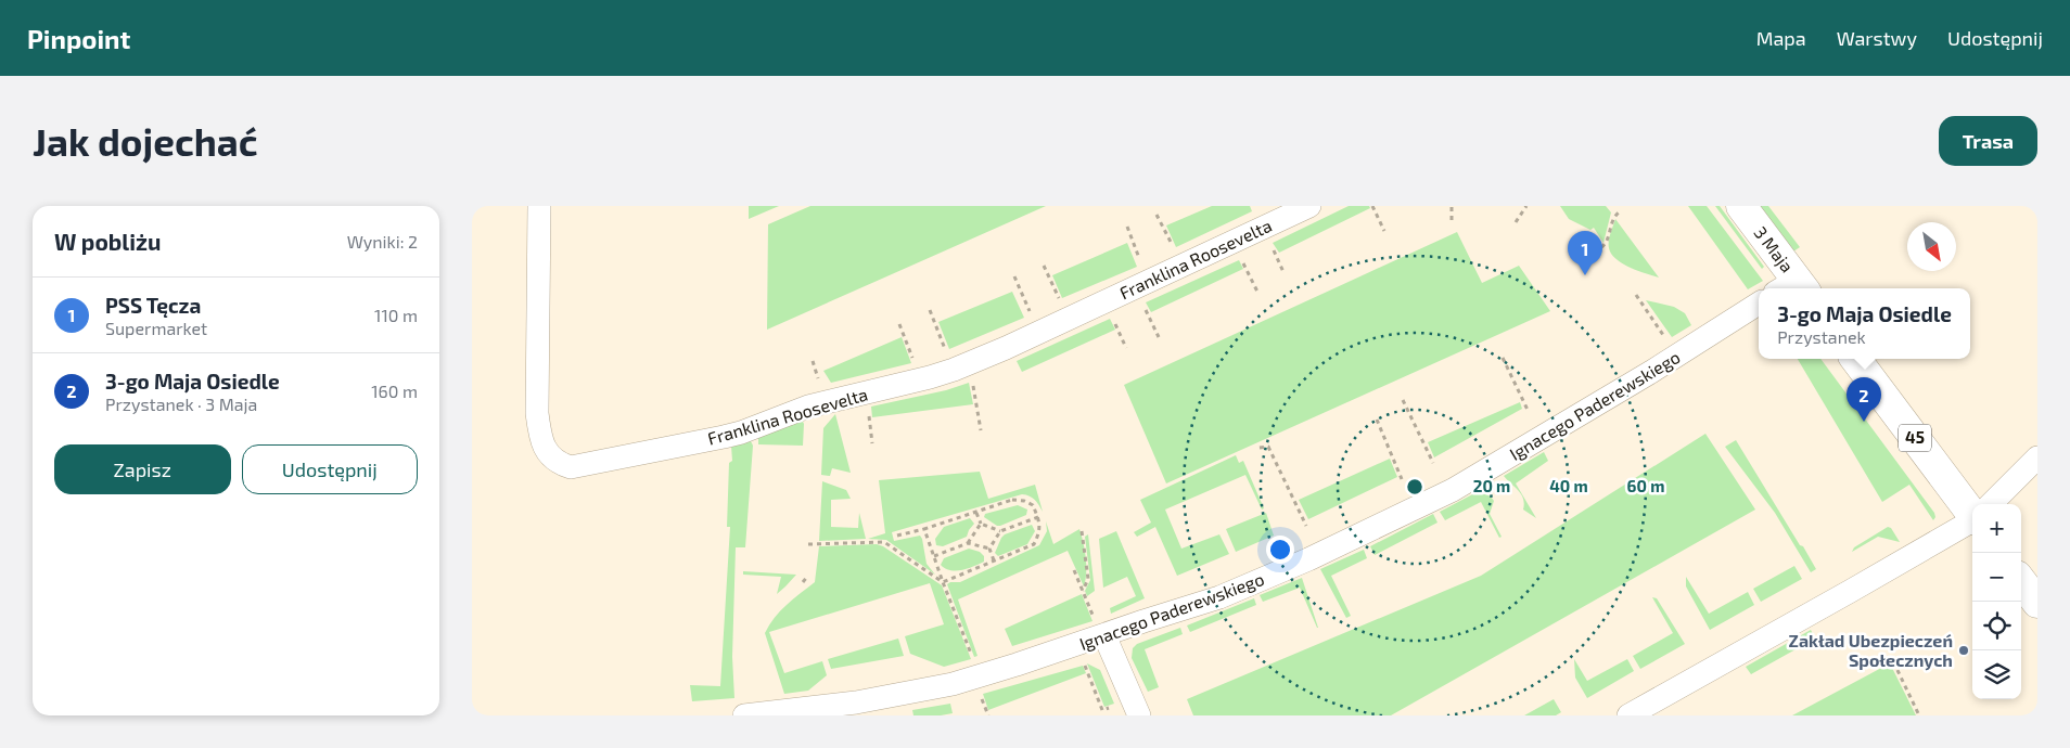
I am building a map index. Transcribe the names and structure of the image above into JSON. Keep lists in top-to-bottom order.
{
  "streets": {
    "main road": ["3 Maja", "45"],
    "street": ["Franklina Roosevelta", "Ignacego Paderewskiego"]
  },
  "places": ["Zakład Ubezpieczeń Społecznych"],
  "north": "bottom right",
  "page": {
    "header": "Pinpoint",
    "nav": ["Mapa", "Warstwy", "Udostępnij"],
    "buttons": [
      "Trasa",
      ["Zapisz", "Udostępnij"]
    ],
    "title": "Jak dojechać",
    "heading": ["W pobliżu", "Wyniki: 2"],
    "pins": ["1", "2"],
    "list": [
      {
        "mark": "1",
        "name": "PSS Tęcza",
        "note": "Supermarket",
        "value": "110 m"
      },
      {
        "mark": "2",
        "name": "3-go Maja Osiedle",
        "note": "Przystanek · 3 Maja",
        "value": "160 m"
      }
    ],
    "popup": ["3-go Maja Osiedle", "Przystanek"],
    "map_buttons": ["+", "−"]
  },
  "rings": ["20 m", "40 m", "60 m"]
}
